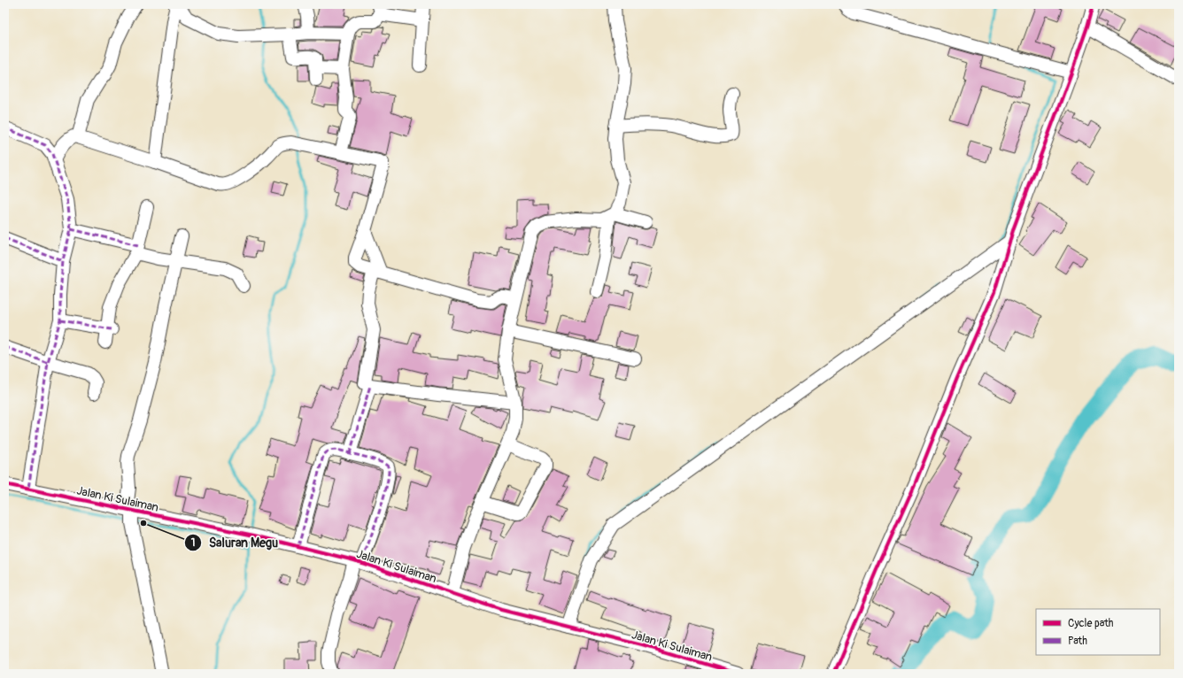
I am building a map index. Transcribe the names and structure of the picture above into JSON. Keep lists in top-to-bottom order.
{
  "streets": {
    "street": ["Jalan Ki Sulaiman"]
  },
  "places": ["Saluran Megu"],
  "legend": ["Cycle path", "Path"]
}
